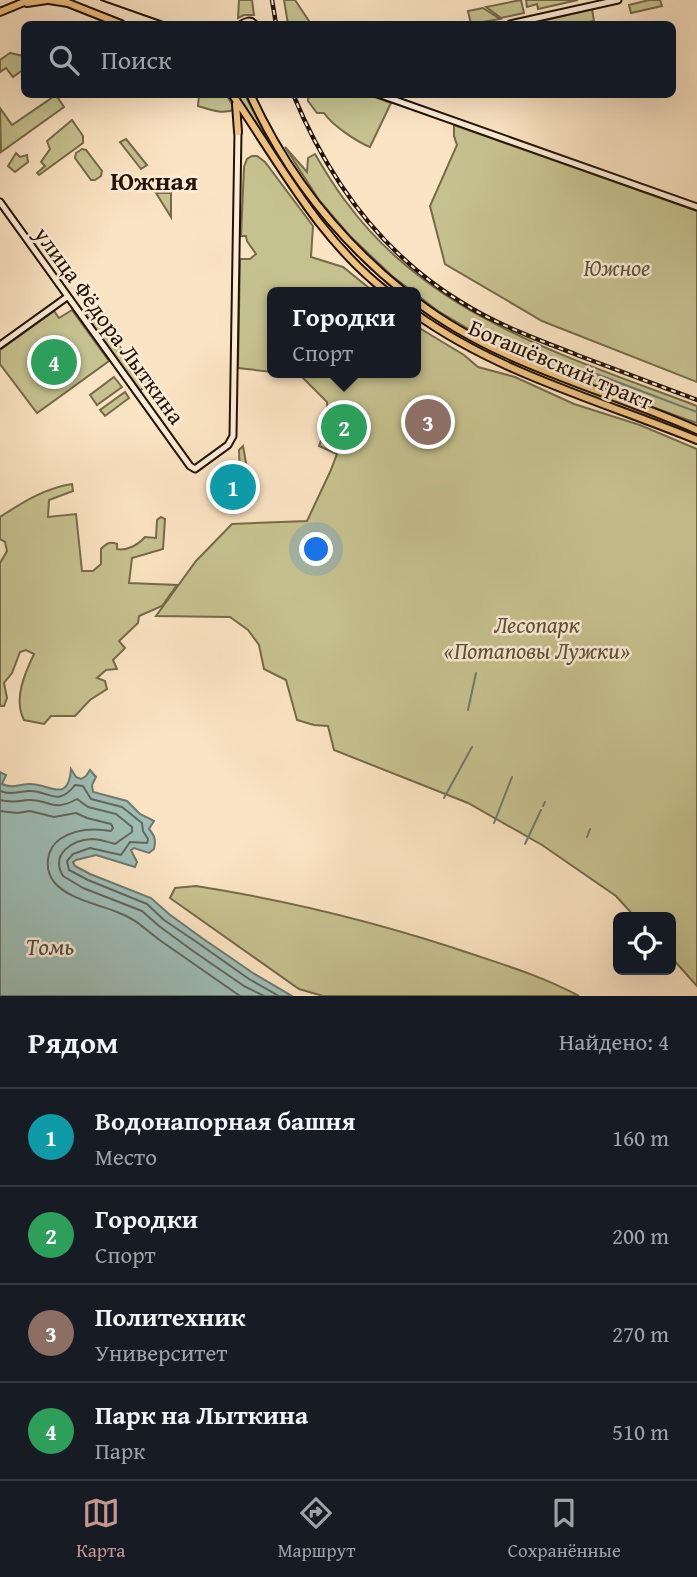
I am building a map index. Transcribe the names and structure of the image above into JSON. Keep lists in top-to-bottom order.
{
  "streets": {
    "main road": ["Богашёвский тракт"],
    "street": ["улица Фёдора Лыткина"]
  },
  "districts": ["Южная"],
  "water": ["Томь"],
  "parks": ["Южное", "Лесопарк «Потаповы Лужки»"],
  "page": {
    "search": "Поиск",
    "popup": ["Городки", "Спорт"],
    "pins": [
      "4",
      "3",
      "2",
      "1"
    ],
    "heading": ["Рядом", "Найдено: 4"],
    "list": [
      {
        "mark": "1",
        "name": "Водонапорная башня",
        "note": "Место",
        "value": "160 m"
      },
      {
        "mark": "2",
        "name": "Городки",
        "note": "Спорт",
        "value": "200 m"
      },
      {
        "mark": "3",
        "name": "Политехник",
        "note": "Университет",
        "value": "270 m"
      },
      {
        "mark": "4",
        "name": "Парк на Лыткина",
        "note": "Парк",
        "value": "510 m"
      }
    ],
    "nav": ["Карта", "Маршрут", "Сохранённые"]
  }
}
